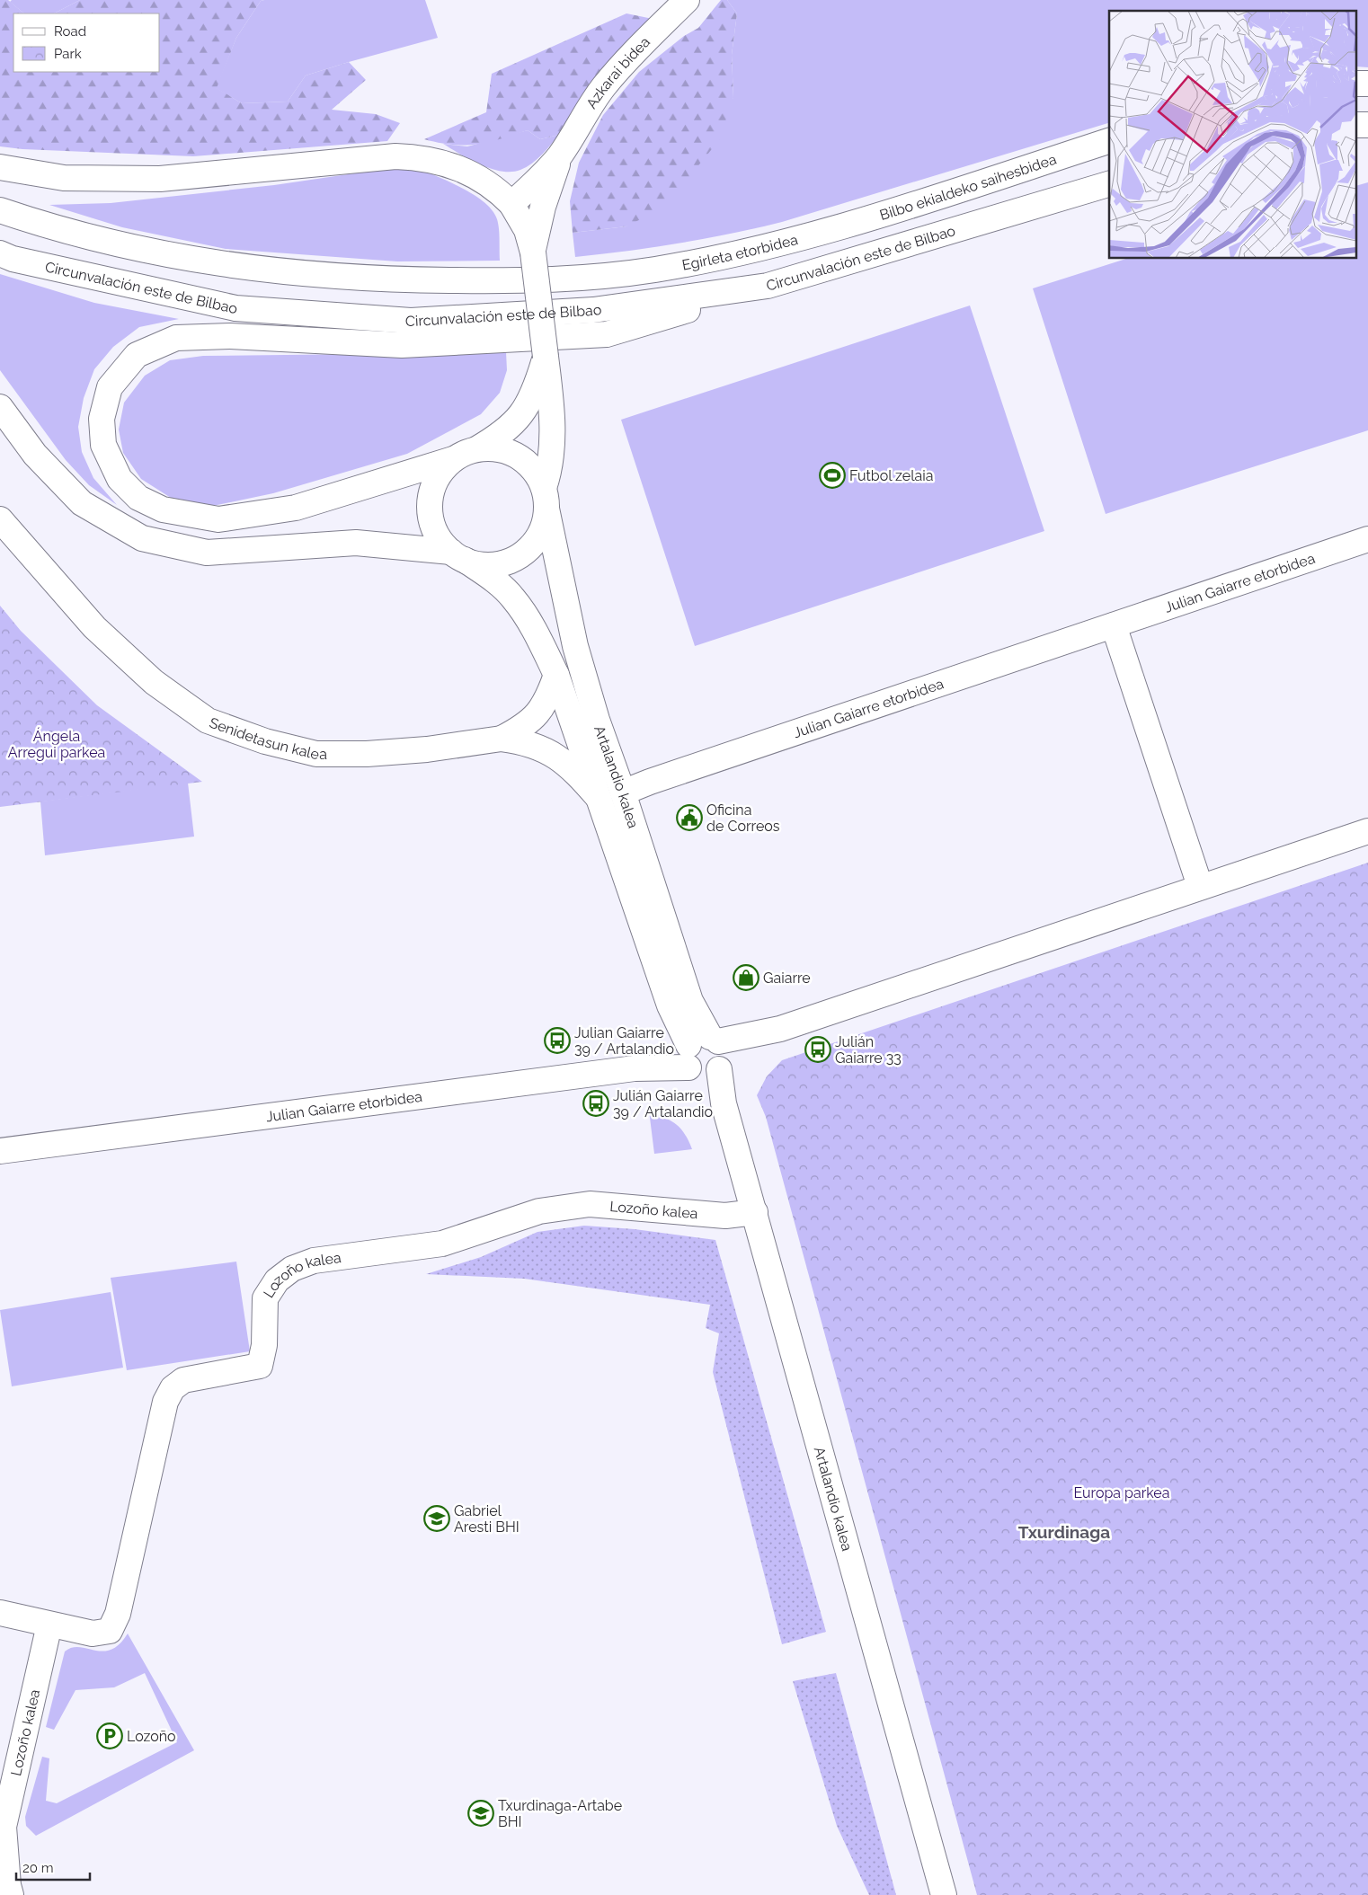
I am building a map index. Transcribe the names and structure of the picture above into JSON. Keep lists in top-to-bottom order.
{
  "streets": {
    "street": [
      "Azkarai bidea",
      "Bilbo ekialdeko saihesbidea",
      "Egirleta etorbidea",
      "Circunvalación este de Bilbao",
      "Julian Gaiarre etorbidea",
      "Senidetasun kalea",
      "Artalandio kalea",
      "Lozoño kalea"
    ]
  },
  "crossings": [
    ["Bilbo ekialdeko saihesbidea", "Egirleta etorbidea"],
    ["Julian Gaiarre etorbidea", "Artalandio kalea"],
    ["Senidetasun kalea", "Artalandio kalea"],
    ["Artalandio kalea", "Lozoño kalea"]
  ],
  "districts": ["Txurdinaga"],
  "parks": ["Ángela Arregui parkea", "Europa parkea"],
  "places": {
    "sports": ["Futbol zelaia"],
    "public building": ["Oficina de Correos"],
    "shop": ["Gaiarre"],
    "bus stop": ["Julian Gaiarre 39 / Artalandio", "Julián Gaiarre 33", "Julián Gaiarre 39 / Artalandio"],
    "school or university": ["Gabriel Aresti BHI", "Txurdinaga-Artabe BHI"],
    "parking": ["Lozoño"]
  },
  "legend": ["Road", "Park"],
  "scale_bar": "20 m"
}
